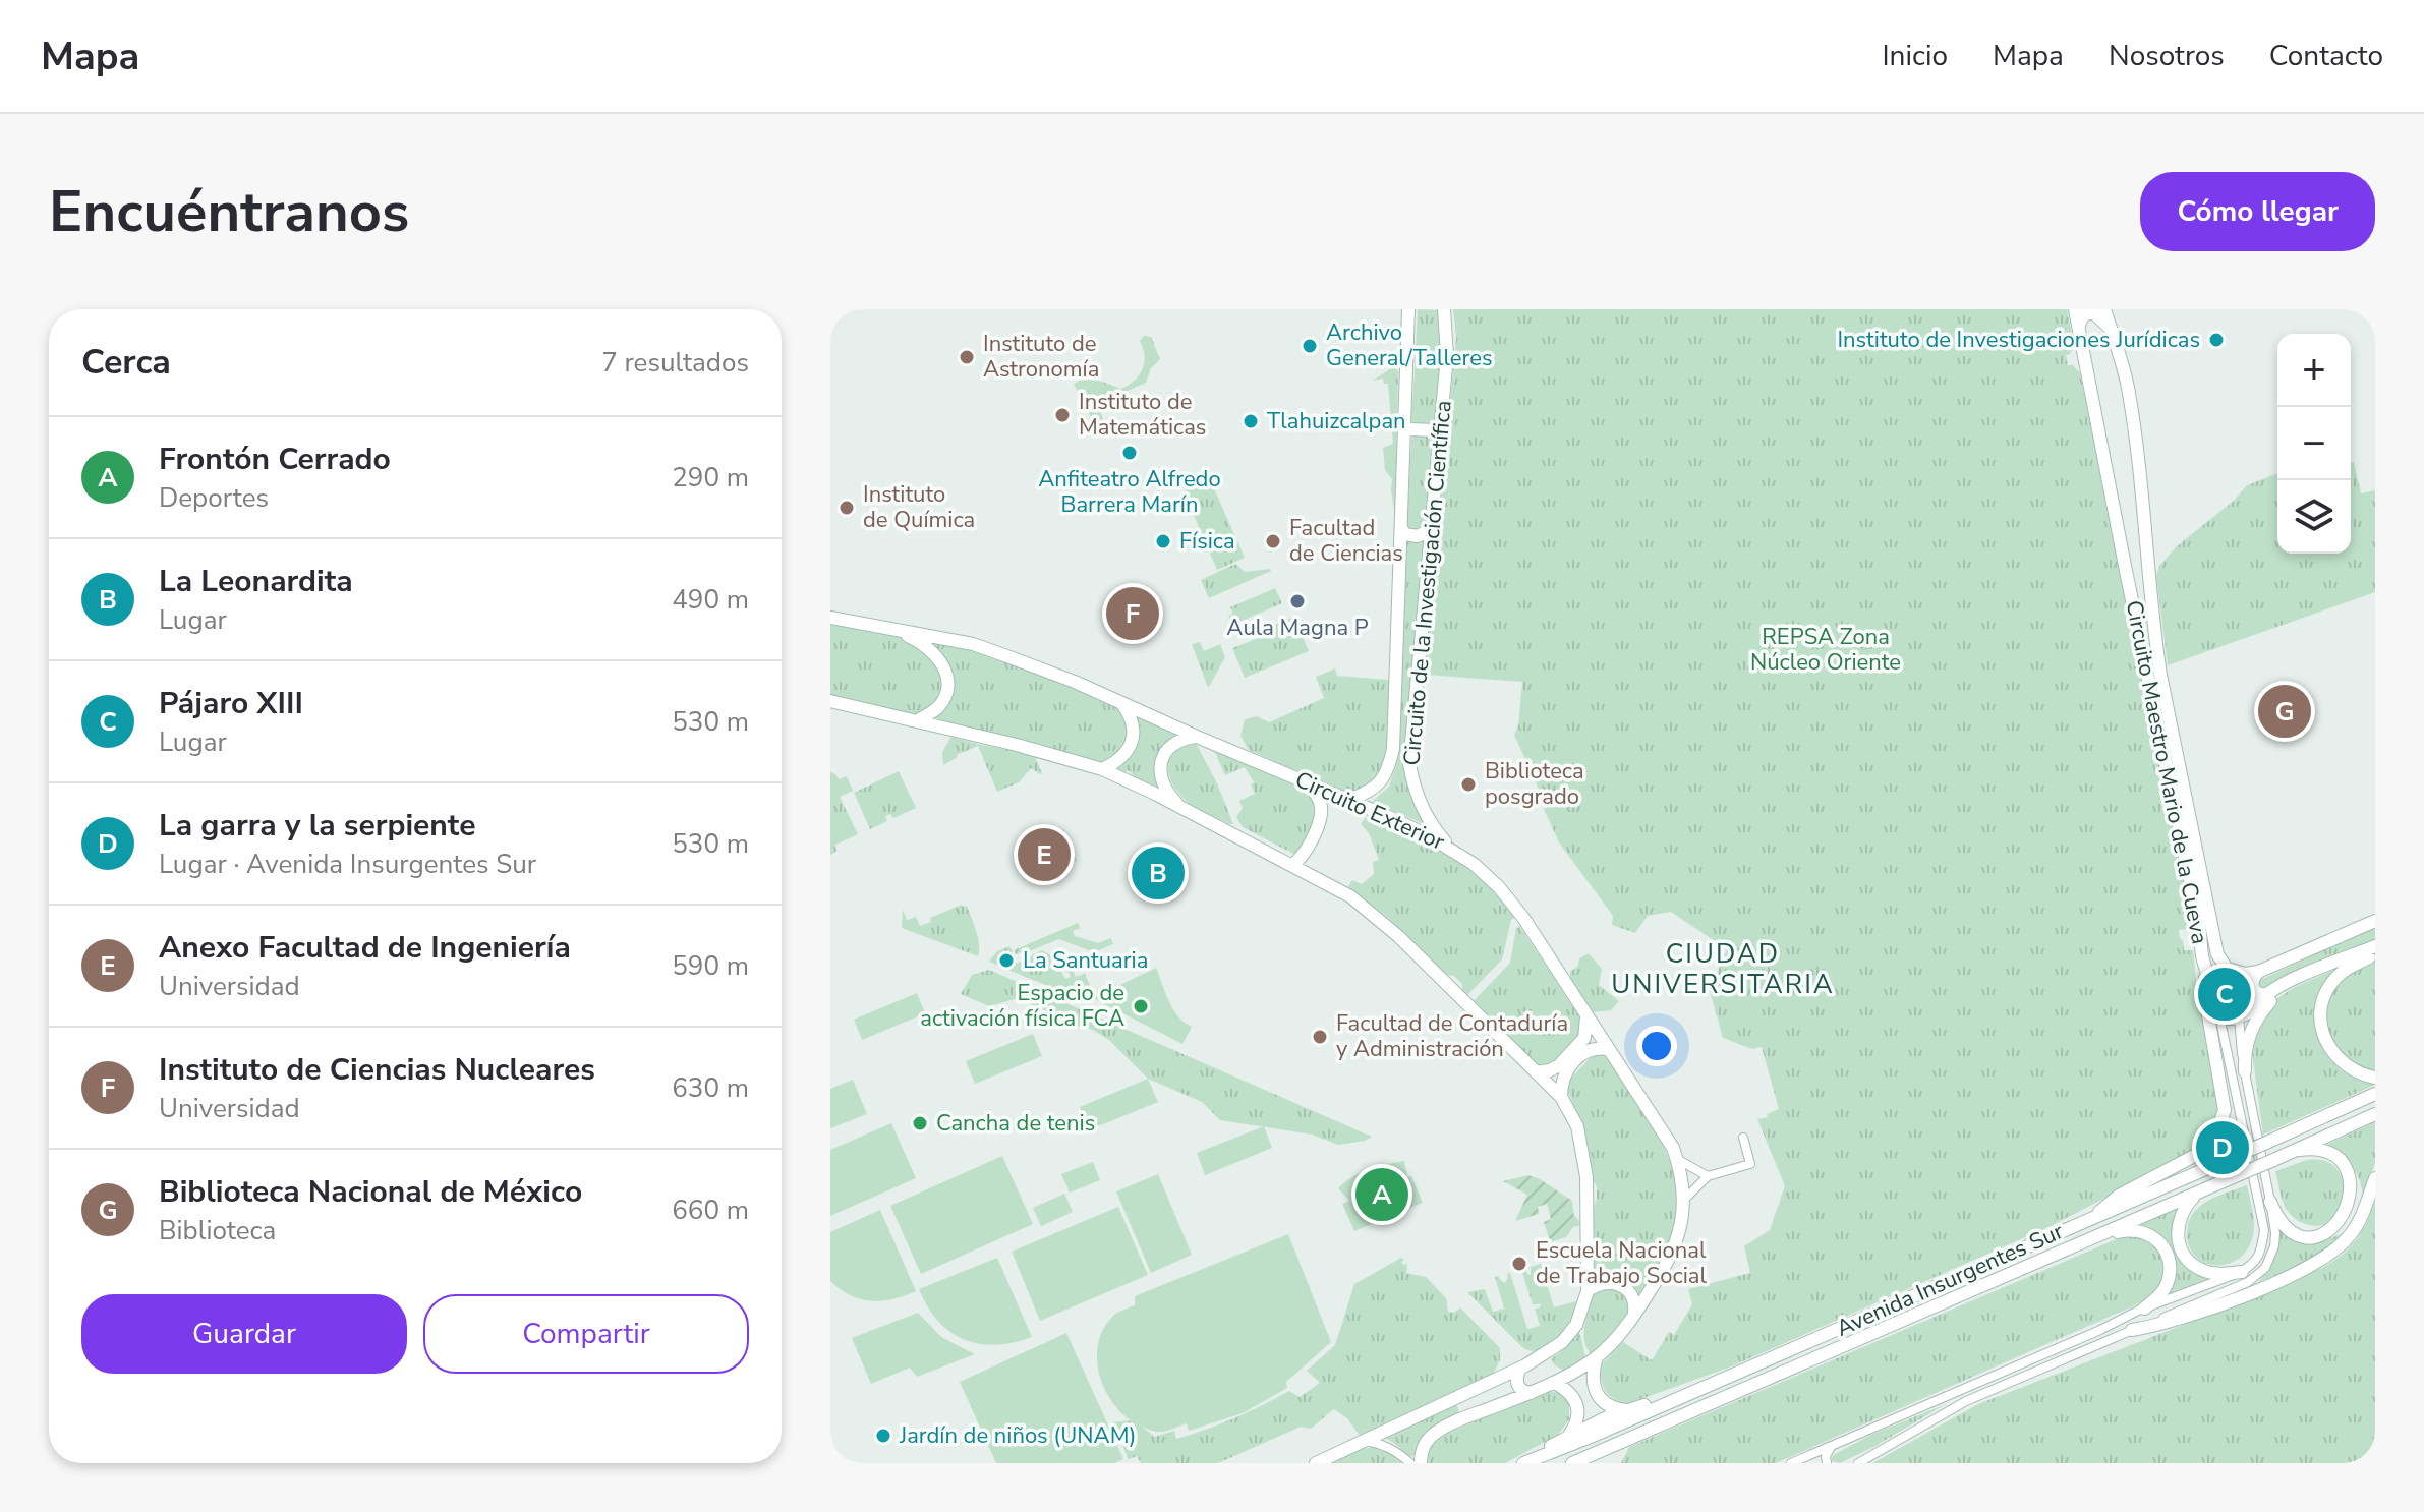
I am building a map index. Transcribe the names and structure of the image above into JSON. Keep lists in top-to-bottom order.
{
  "streets": {
    "street": [
      "Circuito de la Investigación Científica",
      "Circuito Maestro Mario de la Cueva",
      "Circuito Exterior",
      "Avenida Insurgentes Sur"
    ]
  },
  "crossings": [
    ["Circuito de la Investigación Científica", "Circuito Exterior"]
  ],
  "districts": ["CIUDAD UNIVERSITARIA"],
  "parks": ["REPSA Zona Núcleo Oriente"],
  "places": [
    "Instituto de Investigaciones Jurídicas",
    "Archivo General/Talleres",
    "Instituto de Astronomía",
    "Instituto de Matemáticas",
    "Tlahuizcalpan",
    "Anfiteatro Alfredo Barrera Marín",
    "Instituto de Química",
    "Física",
    "Facultad de Ciencias",
    "Aula Magna P",
    "Biblioteca posgrado",
    "La Santuaria",
    "Espacio de activación física FCA",
    "Facultad de Contaduría y Administración",
    "Cancha de tenis",
    "Escuela Nacional de Trabajo Social",
    "Jardín de niños (UNAM)"
  ],
  "page": {
    "header": "Mapa",
    "nav": [
      "Inicio",
      "Mapa",
      "Nosotros",
      "Contacto"
    ],
    "buttons": [
      "Cómo llegar",
      ["Guardar", "Compartir"]
    ],
    "title": "Encuéntranos",
    "heading": ["Cerca", "7 resultados"],
    "map_buttons": ["+", "−"],
    "list": [
      {
        "mark": "A",
        "name": "Frontón Cerrado",
        "note": "Deportes",
        "value": "290 m"
      },
      {
        "mark": "B",
        "name": "La Leonardita",
        "note": "Lugar",
        "value": "490 m"
      },
      {
        "mark": "C",
        "name": "Pájaro XIII",
        "note": "Lugar",
        "value": "530 m"
      },
      {
        "mark": "D",
        "name": "La garra y la serpiente",
        "note": "Lugar · Avenida Insurgentes Sur",
        "value": "530 m"
      },
      {
        "mark": "E",
        "name": "Anexo Facultad de Ingeniería",
        "note": "Universidad",
        "value": "590 m"
      },
      {
        "mark": "F",
        "name": "Instituto de Ciencias Nucleares",
        "note": "Universidad",
        "value": "630 m"
      },
      {
        "mark": "G",
        "name": "Biblioteca Nacional de México",
        "note": "Biblioteca",
        "value": "660 m"
      }
    ],
    "pins": [
      "F",
      "G",
      "E",
      "B",
      "C",
      "D",
      "A"
    ]
  }
}
